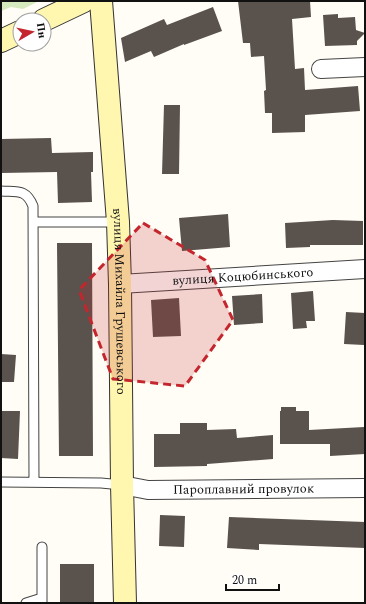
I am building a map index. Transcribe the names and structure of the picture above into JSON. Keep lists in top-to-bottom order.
{
  "streets": {
    "street": ["вулиця Коцюбинського", "вулиця Михайла Грушевського", "Пароплавний провулок"]
  },
  "crossings": [
    ["вулиця Коцюбинського", "вулиця Михайла Грушевського"],
    ["вулиця Михайла Грушевського", "Пароплавний провулок"]
  ],
  "scale_bar": "20 m",
  "north": "right"
}
